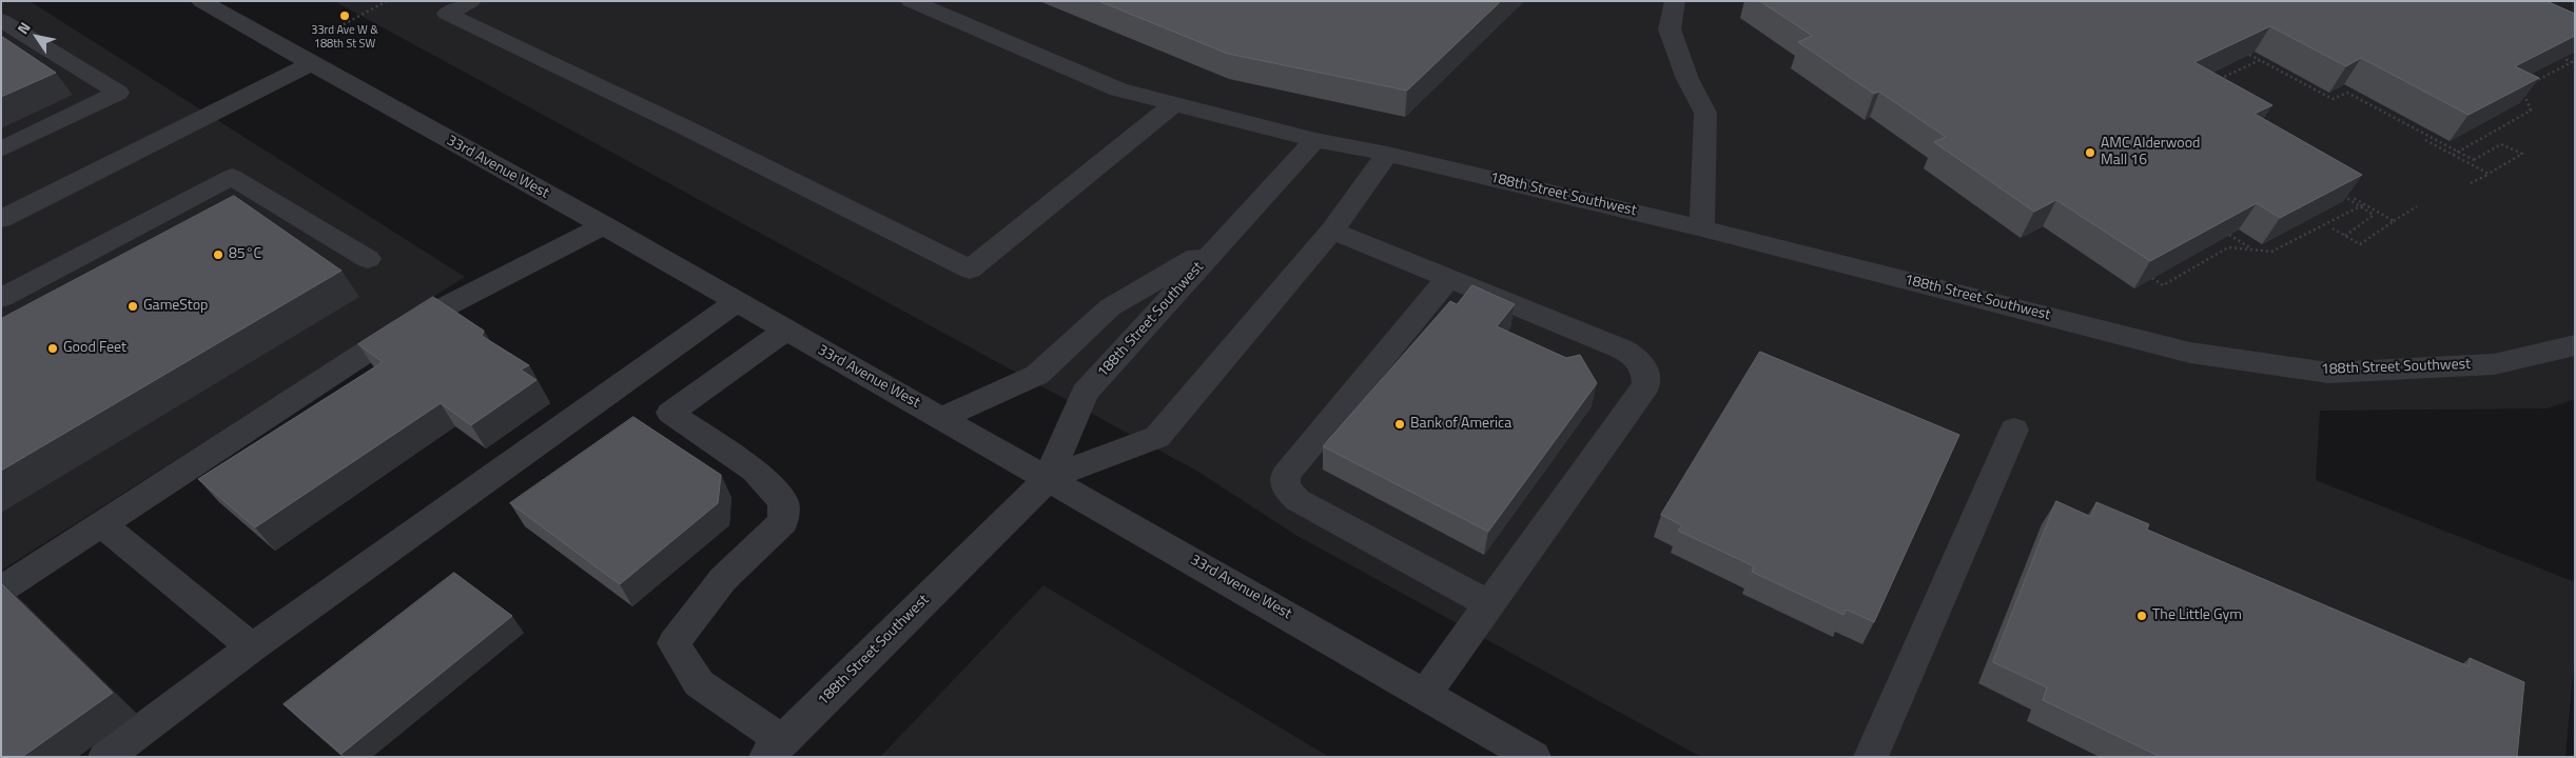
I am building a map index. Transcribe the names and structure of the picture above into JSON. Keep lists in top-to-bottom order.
{
  "streets": {
    "street": ["33rd Avenue West", "188th Street Southwest"]
  },
  "crossings": [
    ["33rd Avenue West", "188th Street Southwest"]
  ],
  "places": [
    "33rd Ave W & 188th St SW",
    "AMC Alderwood Mall 16",
    "85°C",
    "GameStop",
    "Good Feet",
    "Bank of America",
    "The Little Gym"
  ],
  "north": "top left"
}
